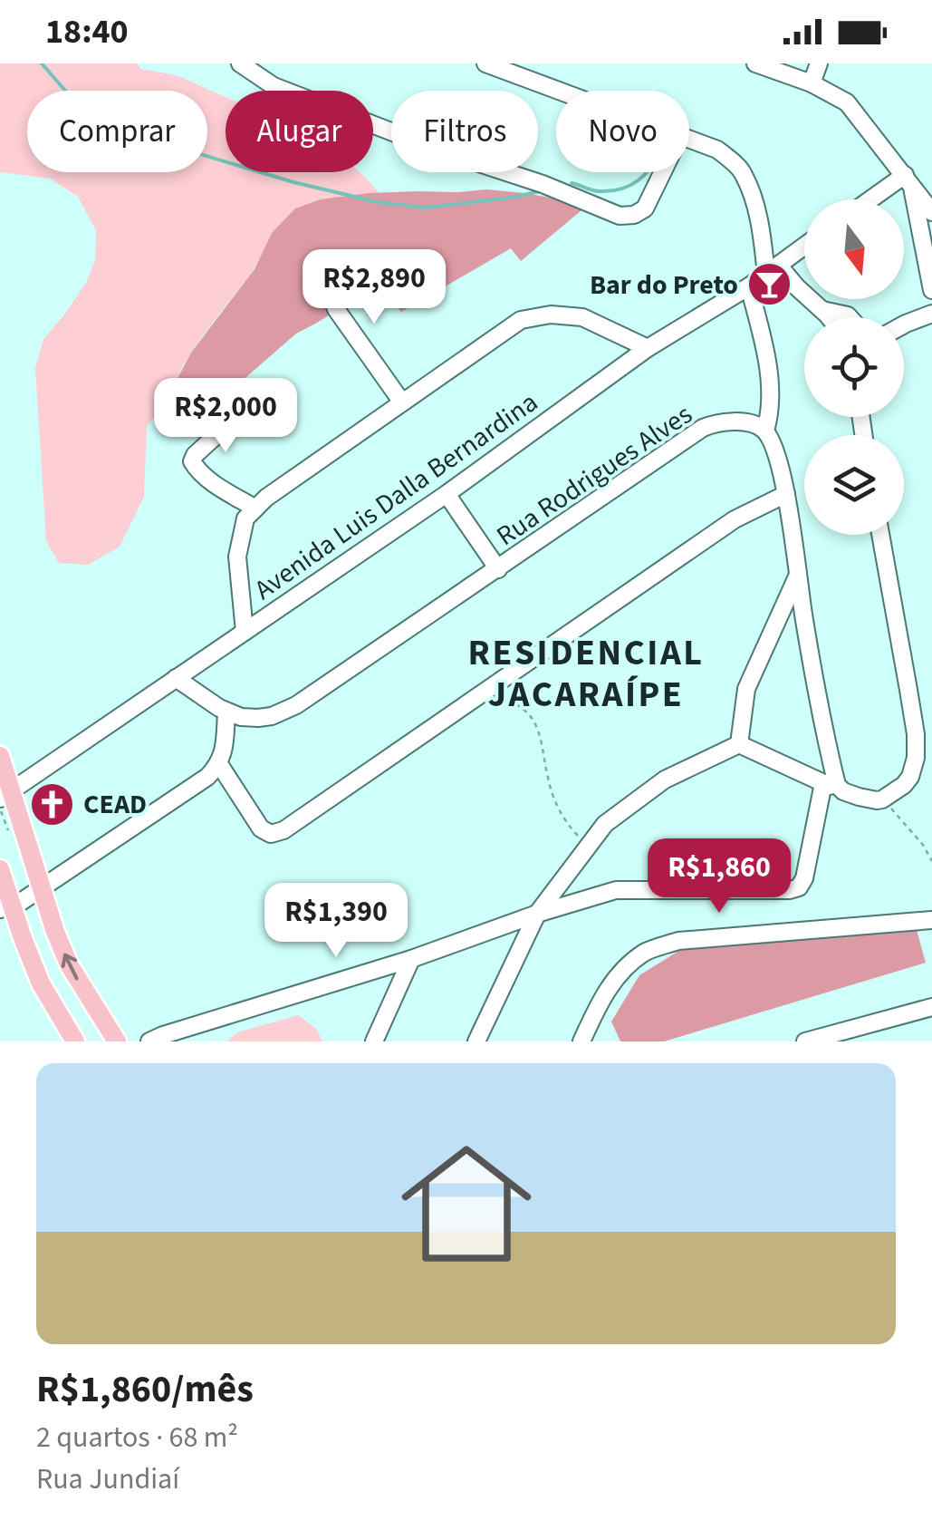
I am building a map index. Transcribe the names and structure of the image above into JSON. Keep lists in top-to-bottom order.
{
  "streets": {
    "street": ["Rua Rodrigues Alves", "Avenida Luis Dalla Bernardina"]
  },
  "crossings": [
    ["Rua Rodrigues Alves", "Avenida Luis Dalla Bernardina"]
  ],
  "districts": ["RESIDENCIAL JACARAÍPE"],
  "places": {
    "bar": ["Bar do Preto"],
    "church": ["CEAD"]
  },
  "north": "bottom",
  "page": {
    "status": "18:40",
    "chip": [
      "Comprar",
      "Alugar",
      "Filtros",
      "Novo"
    ],
    "price": [
      "R$2,890",
      "R$2,000",
      "R$1,860",
      "R$1,390"
    ],
    "list": [
      {
        "name": "R$1,860/mês",
        "note": "2 quartos · 68 m² · Rua Jundiaí"
      }
    ]
  }
}
